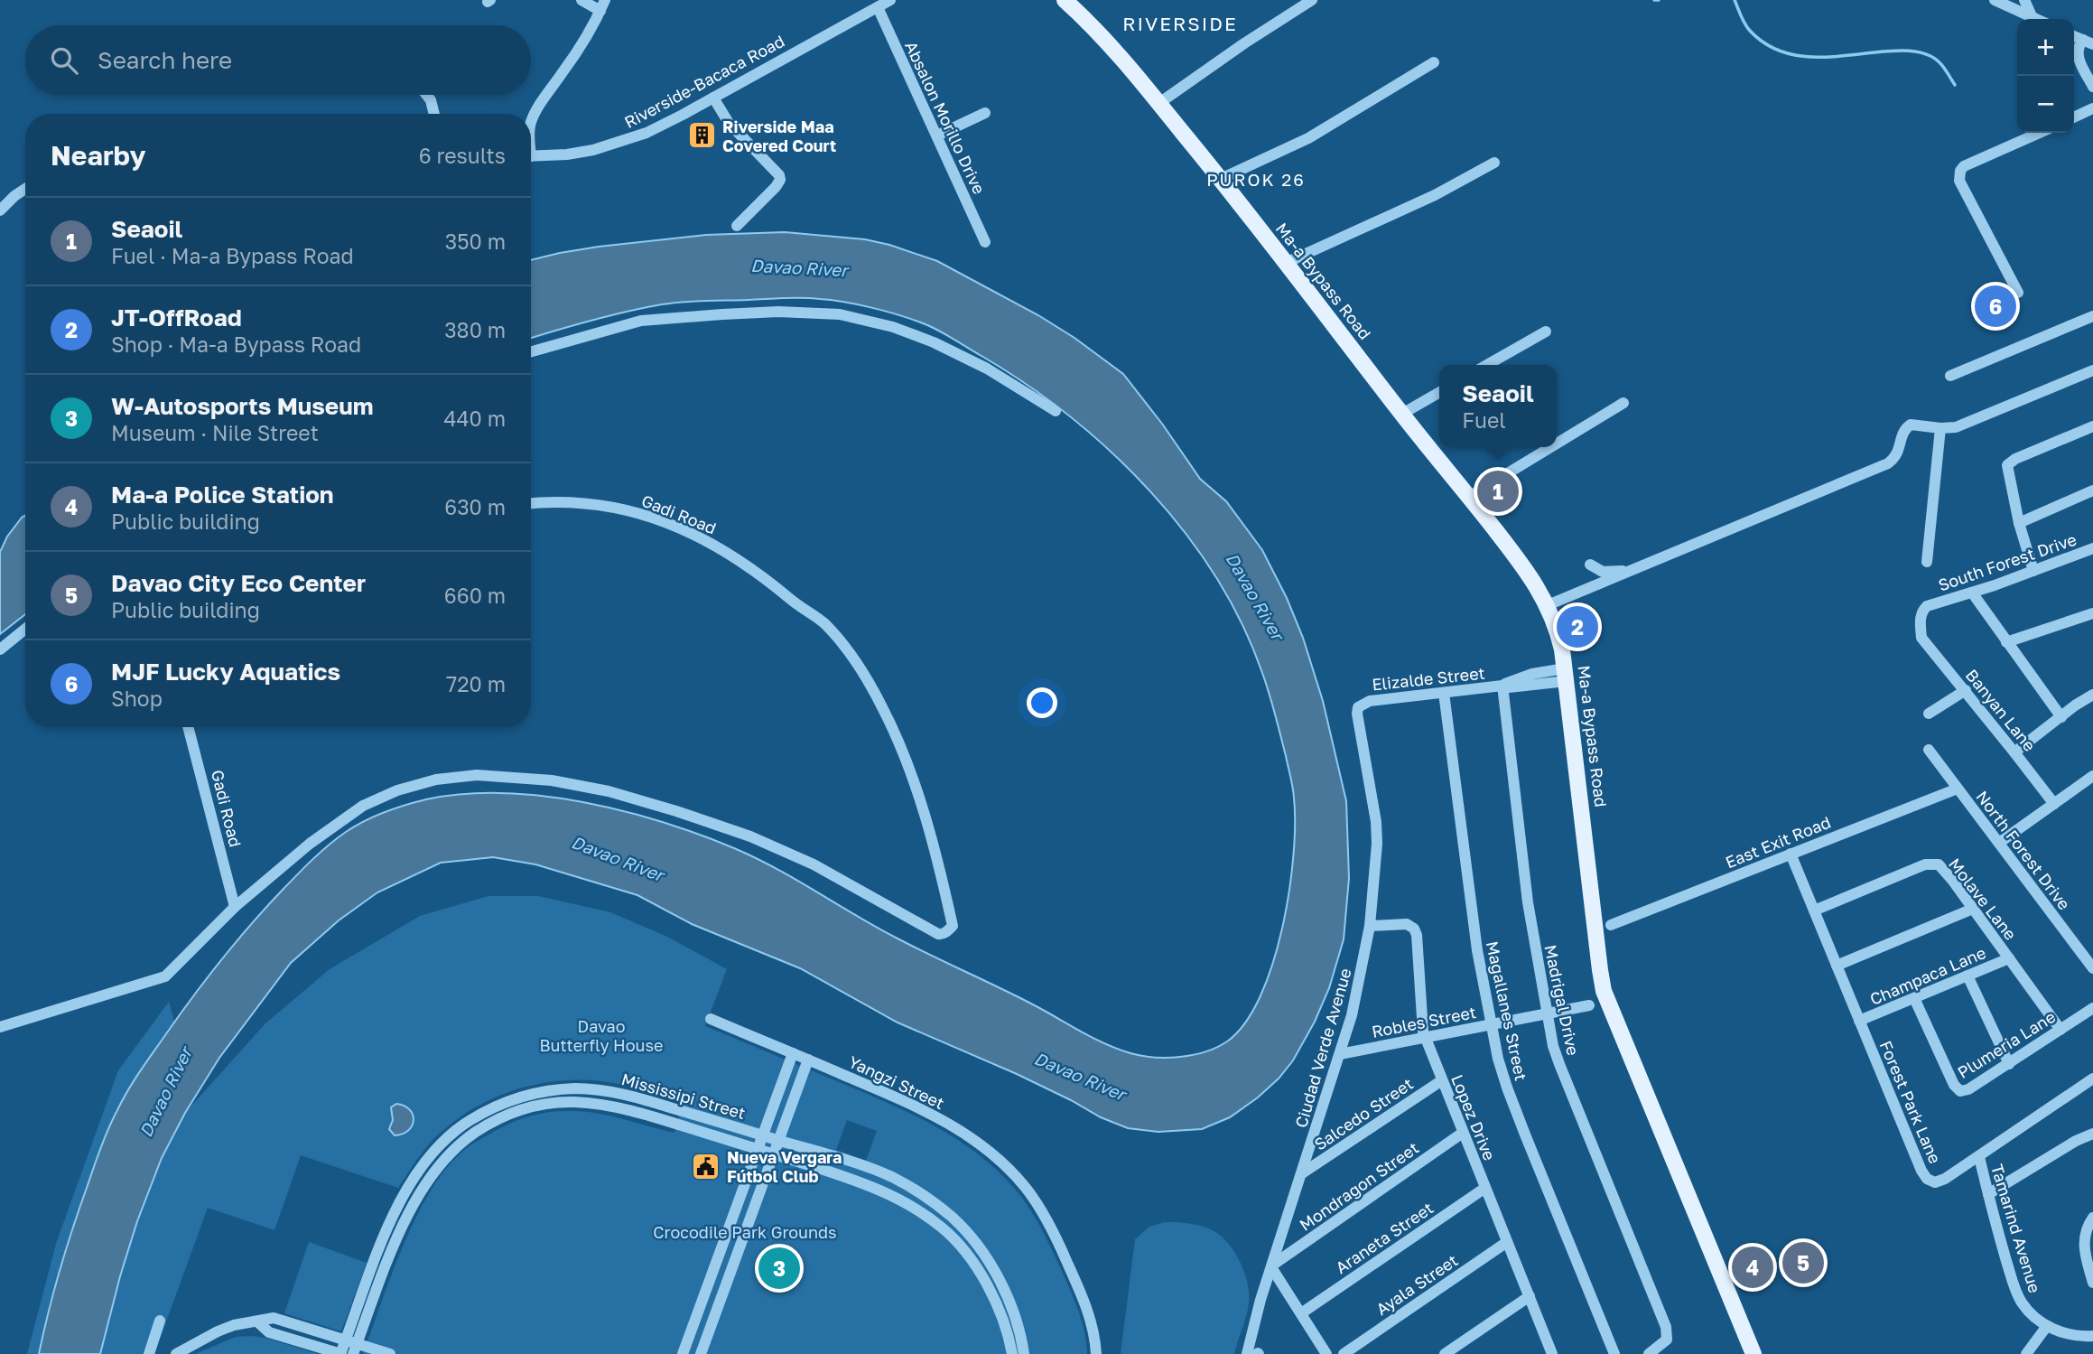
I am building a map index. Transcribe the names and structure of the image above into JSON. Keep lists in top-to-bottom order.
{
  "streets": {
    "main road": ["Ma-a Bypass Road"],
    "street": [
      "Riverside-Bacaca Road",
      "Absalon Morillo Drive",
      "Gadi Road",
      "South Forest Drive",
      "Elizalde Street",
      "Banyan Lane",
      "East Exit Road",
      "North Forest Drive",
      "Molave Lane",
      "Champaca Lane",
      "Madrigal Drive",
      "Magallanes Street",
      "Robles Street",
      "Plumeria Lane",
      "Ciudad Verde Avenue",
      "Yangzi Street",
      "Mississipi Street",
      "Forest Park Lane",
      "Salcedo Street",
      "Lopez Drive",
      "Mondragon Street",
      "Tamarind Avenue",
      "Araneta Street",
      "Ayala Street"
    ]
  },
  "crossings": [
    ["Riverside-Bacaca Road", "Absalon Morillo Drive"],
    ["Ma-a Bypass Road", "Elizalde Street"],
    ["South Forest Drive", "Banyan Lane"],
    ["Elizalde Street", "Madrigal Drive"],
    ["Elizalde Street", "Magallanes Street"],
    ["Elizalde Street", "Ciudad Verde Avenue"],
    ["East Exit Road", "North Forest Drive"],
    ["East Exit Road", "Forest Park Lane"],
    ["Molave Lane", "Champaca Lane"],
    ["Molave Lane", "Plumeria Lane"],
    ["Molave Lane", "Forest Park Lane"],
    ["Champaca Lane", "Plumeria Lane"],
    ["Champaca Lane", "Forest Park Lane"],
    ["Madrigal Drive", "Robles Street"],
    ["Magallanes Street", "Robles Street"],
    ["Robles Street", "Ciudad Verde Avenue"],
    ["Robles Street", "Lopez Drive"],
    ["Ciudad Verde Avenue", "Salcedo Street"],
    ["Ciudad Verde Avenue", "Lopez Drive"],
    ["Ciudad Verde Avenue", "Mondragon Street"],
    ["Forest Park Lane", "Tamarind Avenue"],
    ["Salcedo Street", "Lopez Drive"],
    ["Lopez Drive", "Mondragon Street"],
    ["Lopez Drive", "Araneta Street"],
    ["Lopez Drive", "Ayala Street"]
  ],
  "districts": ["RIVERSIDE", "PUROK 26"],
  "water": ["Davao River"],
  "parks": ["Davao Butterfly House", "Crocodile Park Grounds"],
  "places": {
    "building": ["Riverside Maa Covered Court"],
    "public building": ["Nueva Vergara Fútbol Club"]
  },
  "page": {
    "map_buttons": ["+", "−"],
    "search": "Search here",
    "heading": ["Nearby", "6 results"],
    "list": [
      {
        "mark": "1",
        "name": "Seaoil",
        "note": "Fuel · Ma-a Bypass Road",
        "value": "350 m"
      },
      {
        "mark": "2",
        "name": "JT-OffRoad",
        "note": "Shop · Ma-a Bypass Road",
        "value": "380 m"
      },
      {
        "mark": "3",
        "name": "W-Autosports Museum",
        "note": "Museum · Nile Street",
        "value": "440 m"
      },
      {
        "mark": "4",
        "name": "Ma-a Police Station",
        "note": "Public building",
        "value": "630 m"
      },
      {
        "mark": "5",
        "name": "Davao City Eco Center",
        "note": "Public building",
        "value": "660 m"
      },
      {
        "mark": "6",
        "name": "MJF Lucky Aquatics",
        "note": "Shop",
        "value": "720 m"
      }
    ],
    "pins": [
      "6",
      "1",
      "2",
      "5",
      "4",
      "3"
    ],
    "popup": ["Seaoil", "Fuel"]
  }
}
